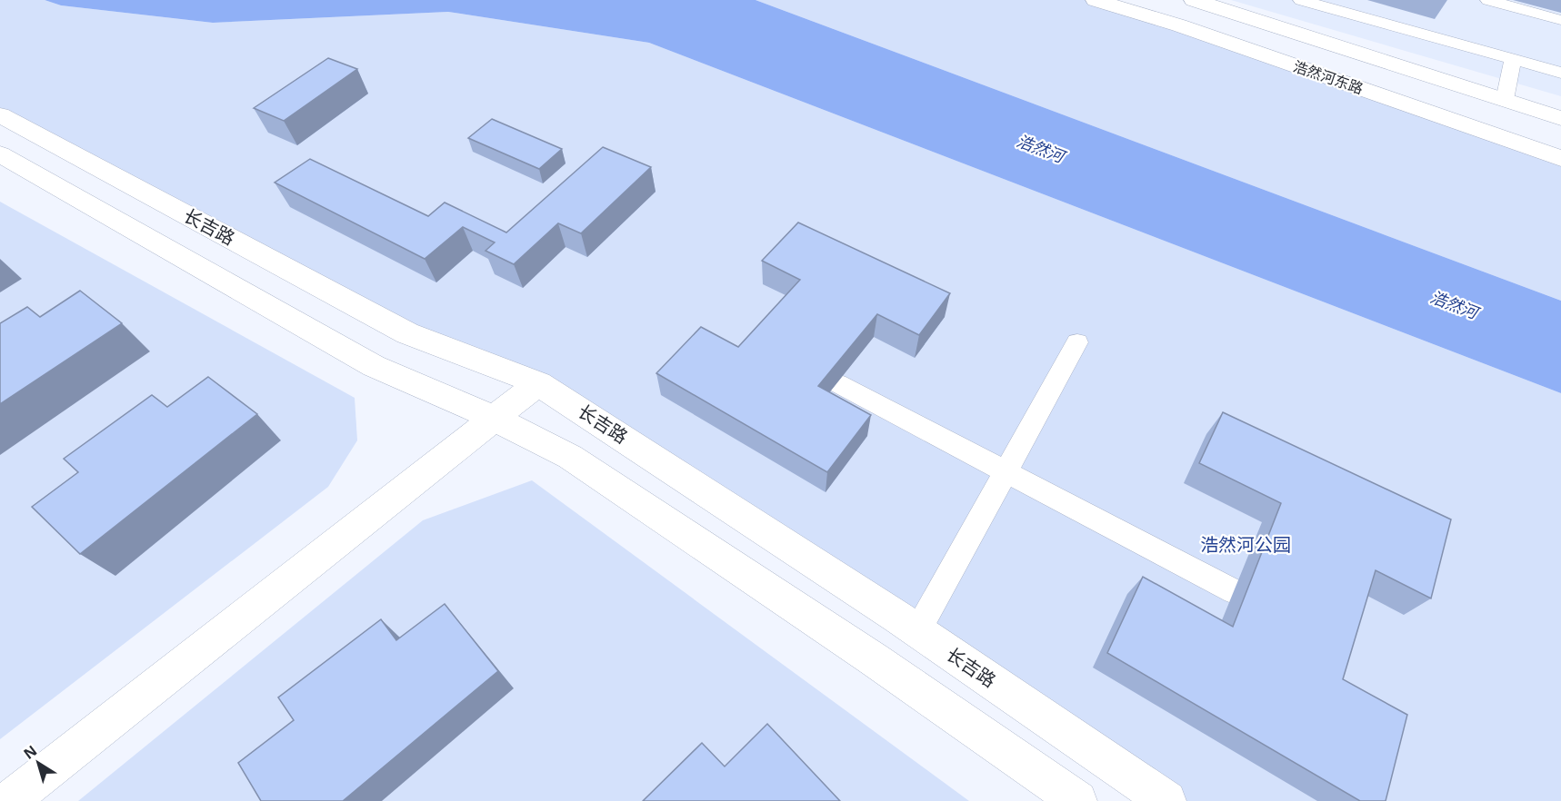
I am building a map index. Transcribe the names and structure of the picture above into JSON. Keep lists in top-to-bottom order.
{
  "streets": {
    "street": ["浩然河东路", "长吉路"]
  },
  "water": ["浩然河"],
  "parks": ["浩然河公园"],
  "north": "top left"
}
